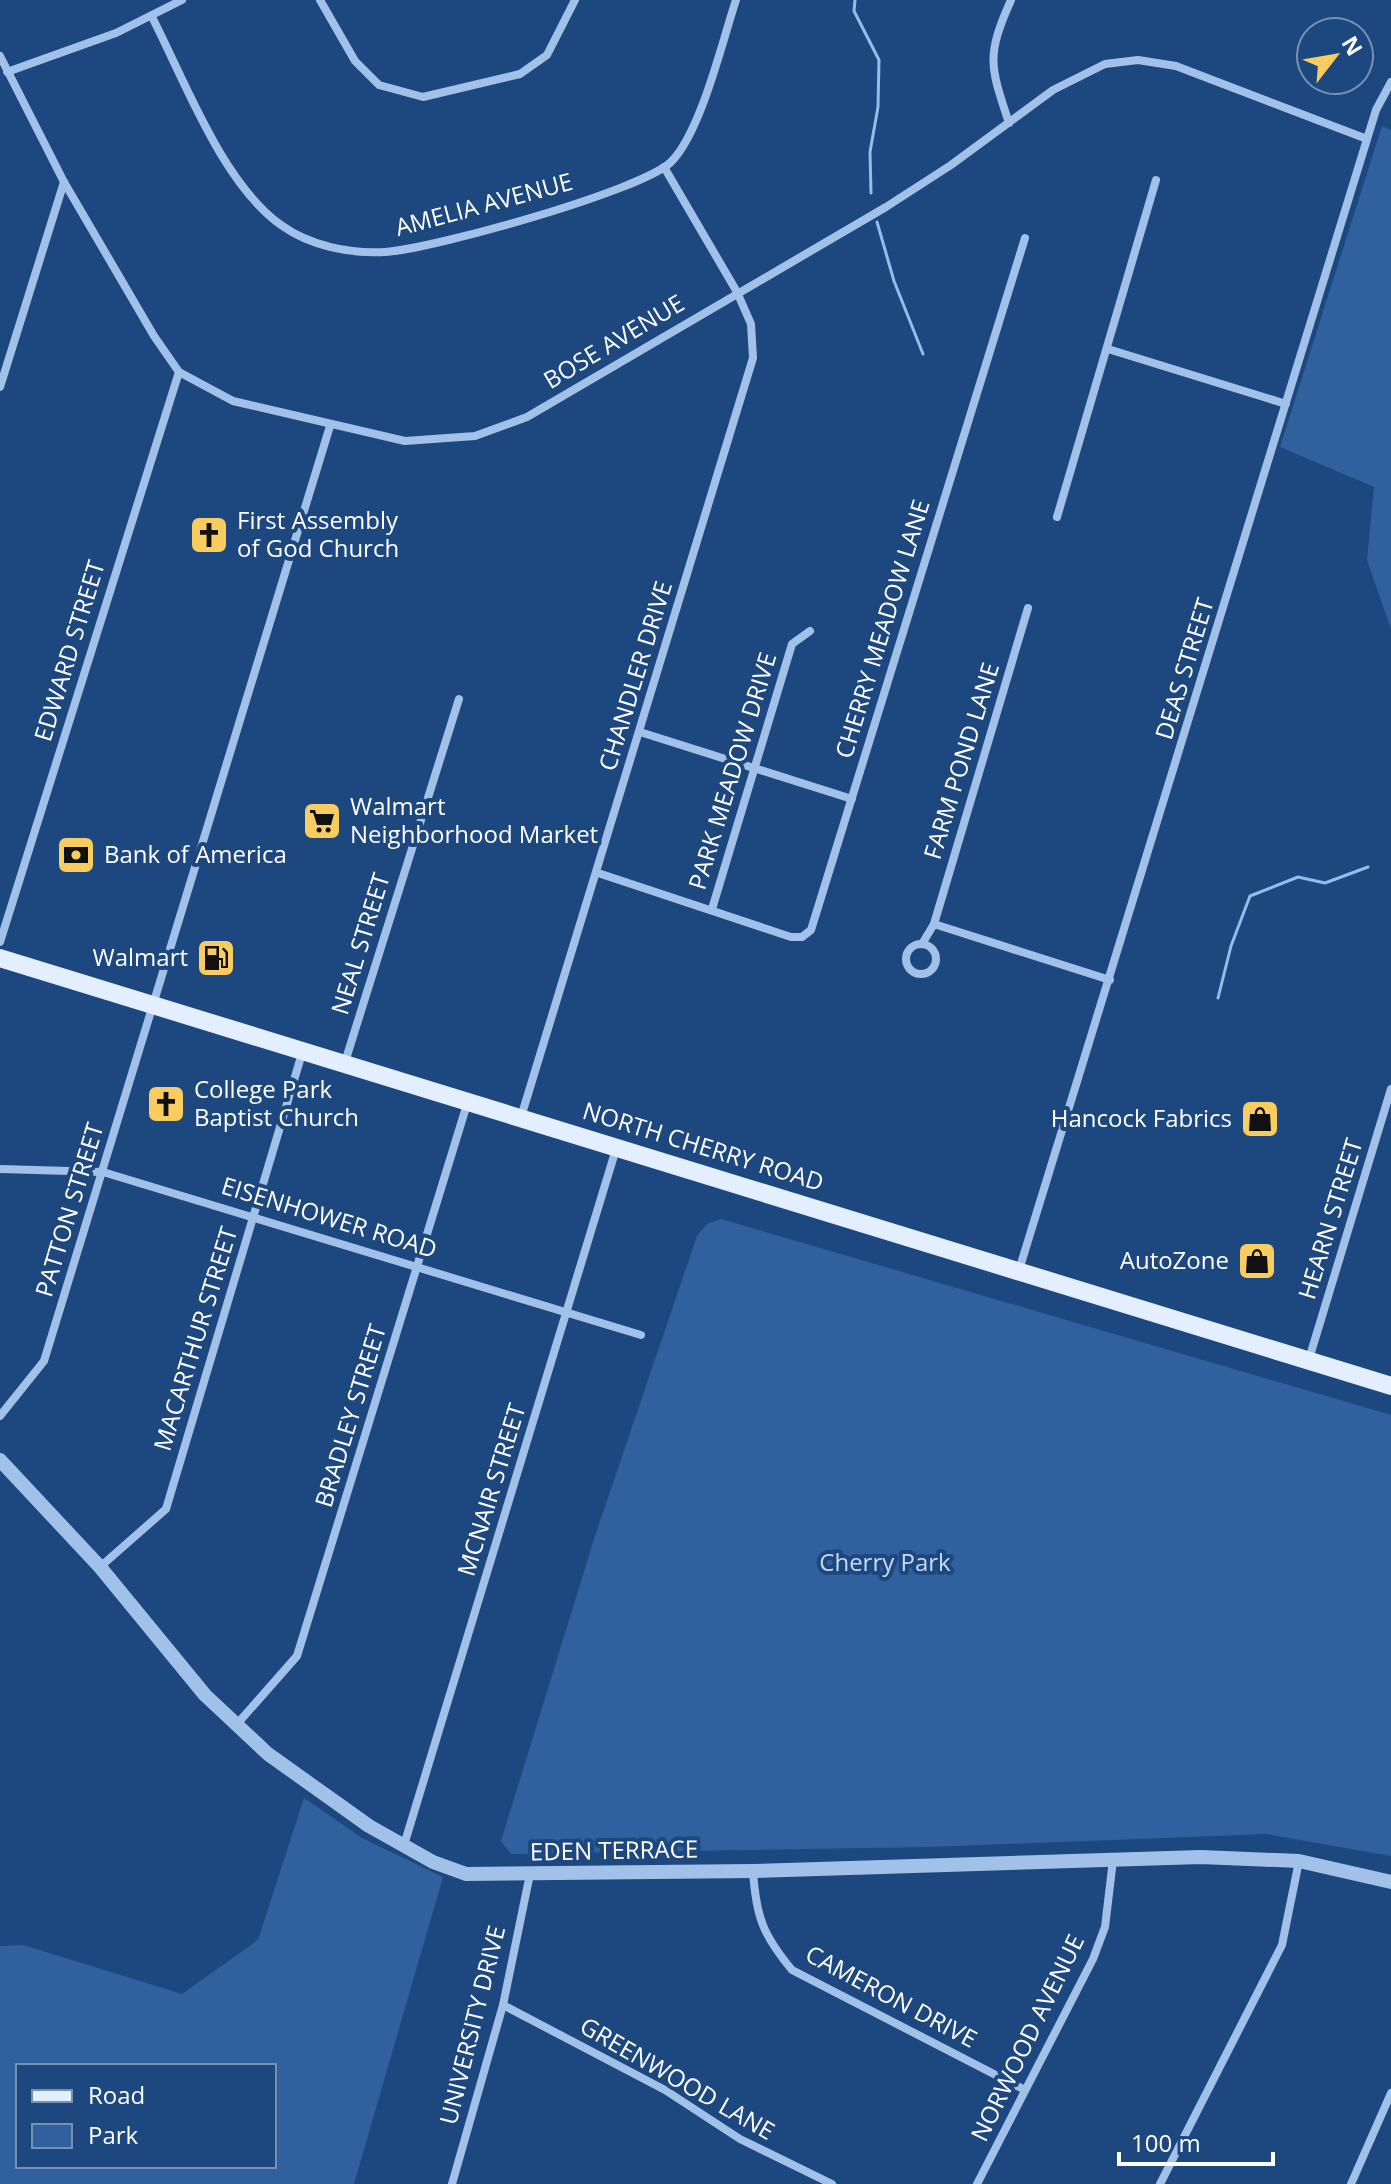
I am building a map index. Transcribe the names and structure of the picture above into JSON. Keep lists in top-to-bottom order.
{
  "streets": {
    "main road": ["NORTH CHERRY ROAD"],
    "street": [
      "AMELIA AVENUE",
      "BOSE AVENUE",
      "CHERRY MEADOW LANE",
      "EDWARD STREET",
      "DEAS STREET",
      "CHANDLER DRIVE",
      "FARM POND LANE",
      "PARK MEADOW DRIVE",
      "NEAL STREET",
      "PATTON STREET",
      "EISENHOWER ROAD",
      "HEARN STREET",
      "MACARTHUR STREET",
      "BRADLEY STREET",
      "MCNAIR STREET",
      "EDEN TERRACE",
      "CAMERON DRIVE",
      "UNIVERSITY DRIVE",
      "NORWOOD AVENUE",
      "GREENWOOD LANE"
    ]
  },
  "crossings": [
    ["AMELIA AVENUE", "CHANDLER DRIVE"],
    ["BOSE AVENUE", "EDWARD STREET"],
    ["BOSE AVENUE", "DEAS STREET"],
    ["BOSE AVENUE", "CHANDLER DRIVE"],
    ["BOSE AVENUE", "PATTON STREET"],
    ["CHERRY MEADOW LANE", "PARK MEADOW DRIVE"],
    ["DEAS STREET", "NORTH CHERRY ROAD"],
    ["CHANDLER DRIVE", "PARK MEADOW DRIVE"],
    ["CHANDLER DRIVE", "NORTH CHERRY ROAD"],
    ["NEAL STREET", "NORTH CHERRY ROAD"],
    ["NORTH CHERRY ROAD", "PATTON STREET"],
    ["NORTH CHERRY ROAD", "HEARN STREET"],
    ["NORTH CHERRY ROAD", "MACARTHUR STREET"],
    ["NORTH CHERRY ROAD", "BRADLEY STREET"],
    ["NORTH CHERRY ROAD", "MCNAIR STREET"],
    ["PATTON STREET", "EISENHOWER ROAD"],
    ["EISENHOWER ROAD", "MACARTHUR STREET"],
    ["EISENHOWER ROAD", "BRADLEY STREET"],
    ["EISENHOWER ROAD", "MCNAIR STREET"],
    ["MACARTHUR STREET", "EDEN TERRACE"],
    ["BRADLEY STREET", "EDEN TERRACE"],
    ["MCNAIR STREET", "EDEN TERRACE"],
    ["EDEN TERRACE", "CAMERON DRIVE"],
    ["EDEN TERRACE", "UNIVERSITY DRIVE"],
    ["EDEN TERRACE", "NORWOOD AVENUE"],
    ["CAMERON DRIVE", "NORWOOD AVENUE"],
    ["UNIVERSITY DRIVE", "GREENWOOD LANE"]
  ],
  "parks": ["Cherry Park"],
  "places": {
    "church": ["First Assembly of God Church", "College Park Baptist Church"],
    "supermarket": ["Walmart Neighborhood Market"],
    "bank": ["Bank of America"],
    "fuel station": ["Walmart"],
    "shop": ["Hancock Fabrics", "AutoZone"]
  },
  "legend": ["Road", "Park"],
  "scale_bar": "100 m",
  "north": "top right"
}
